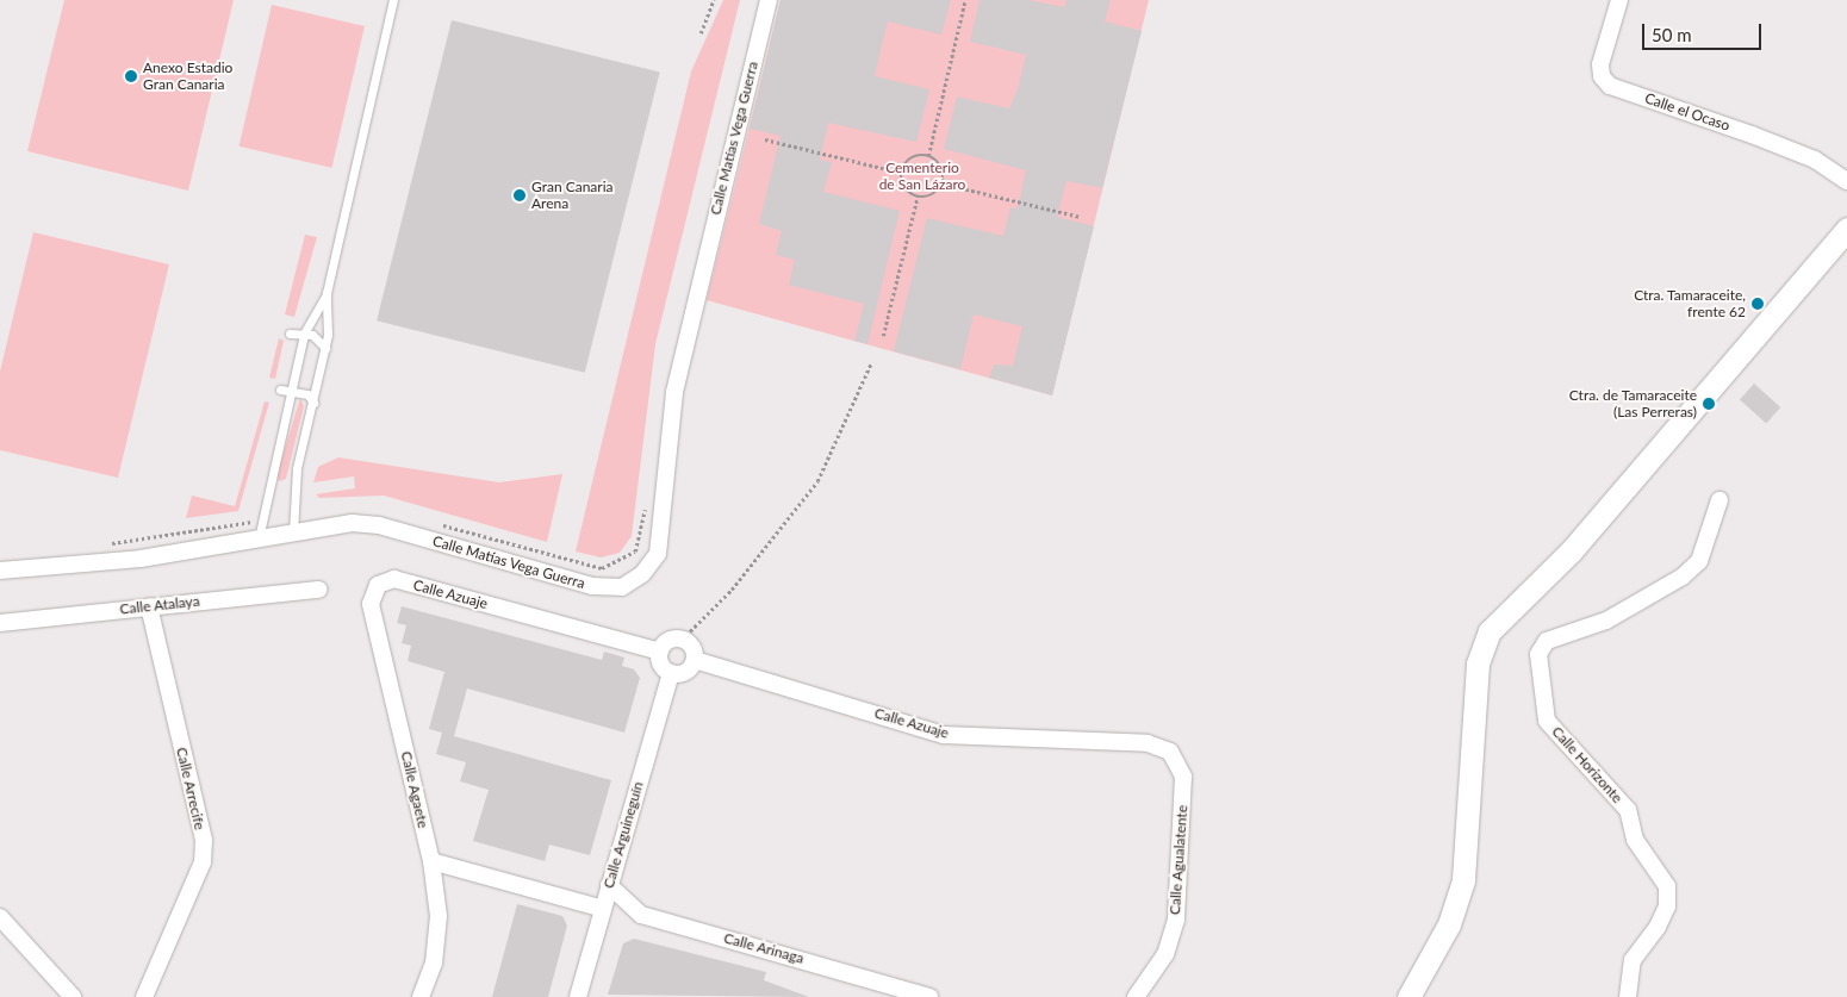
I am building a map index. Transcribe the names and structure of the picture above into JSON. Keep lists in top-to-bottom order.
{
  "streets": {
    "street": [
      "Calle el Ocaso",
      "Calle Matías Vega Guerra",
      "Calle Azuaje",
      "Calle Atalaya",
      "Calle Horizonte",
      "Calle Arrecife",
      "Calle Agaete",
      "Calle Arguineguín",
      "Calle Agualatente",
      "Calle Arinaga"
    ]
  },
  "crossings": [
    ["Calle Azuaje", "Calle Agaete"],
    ["Calle Azuaje", "Calle Arguineguín"],
    ["Calle Azuaje", "Calle Agualatente"],
    ["Calle Atalaya", "Calle Arrecife"],
    ["Calle Arguineguín", "Calle Arinaga"]
  ],
  "parks": ["Cementerio de San Lázaro"],
  "places": [
    "Anexo Estadio Gran Canaria",
    "Gran Canaria Arena",
    "Ctra. Tamaraceite, frente 62",
    "Ctra. de Tamaraceite (Las Perreras)"
  ],
  "scale_bar": "50 m"
}
